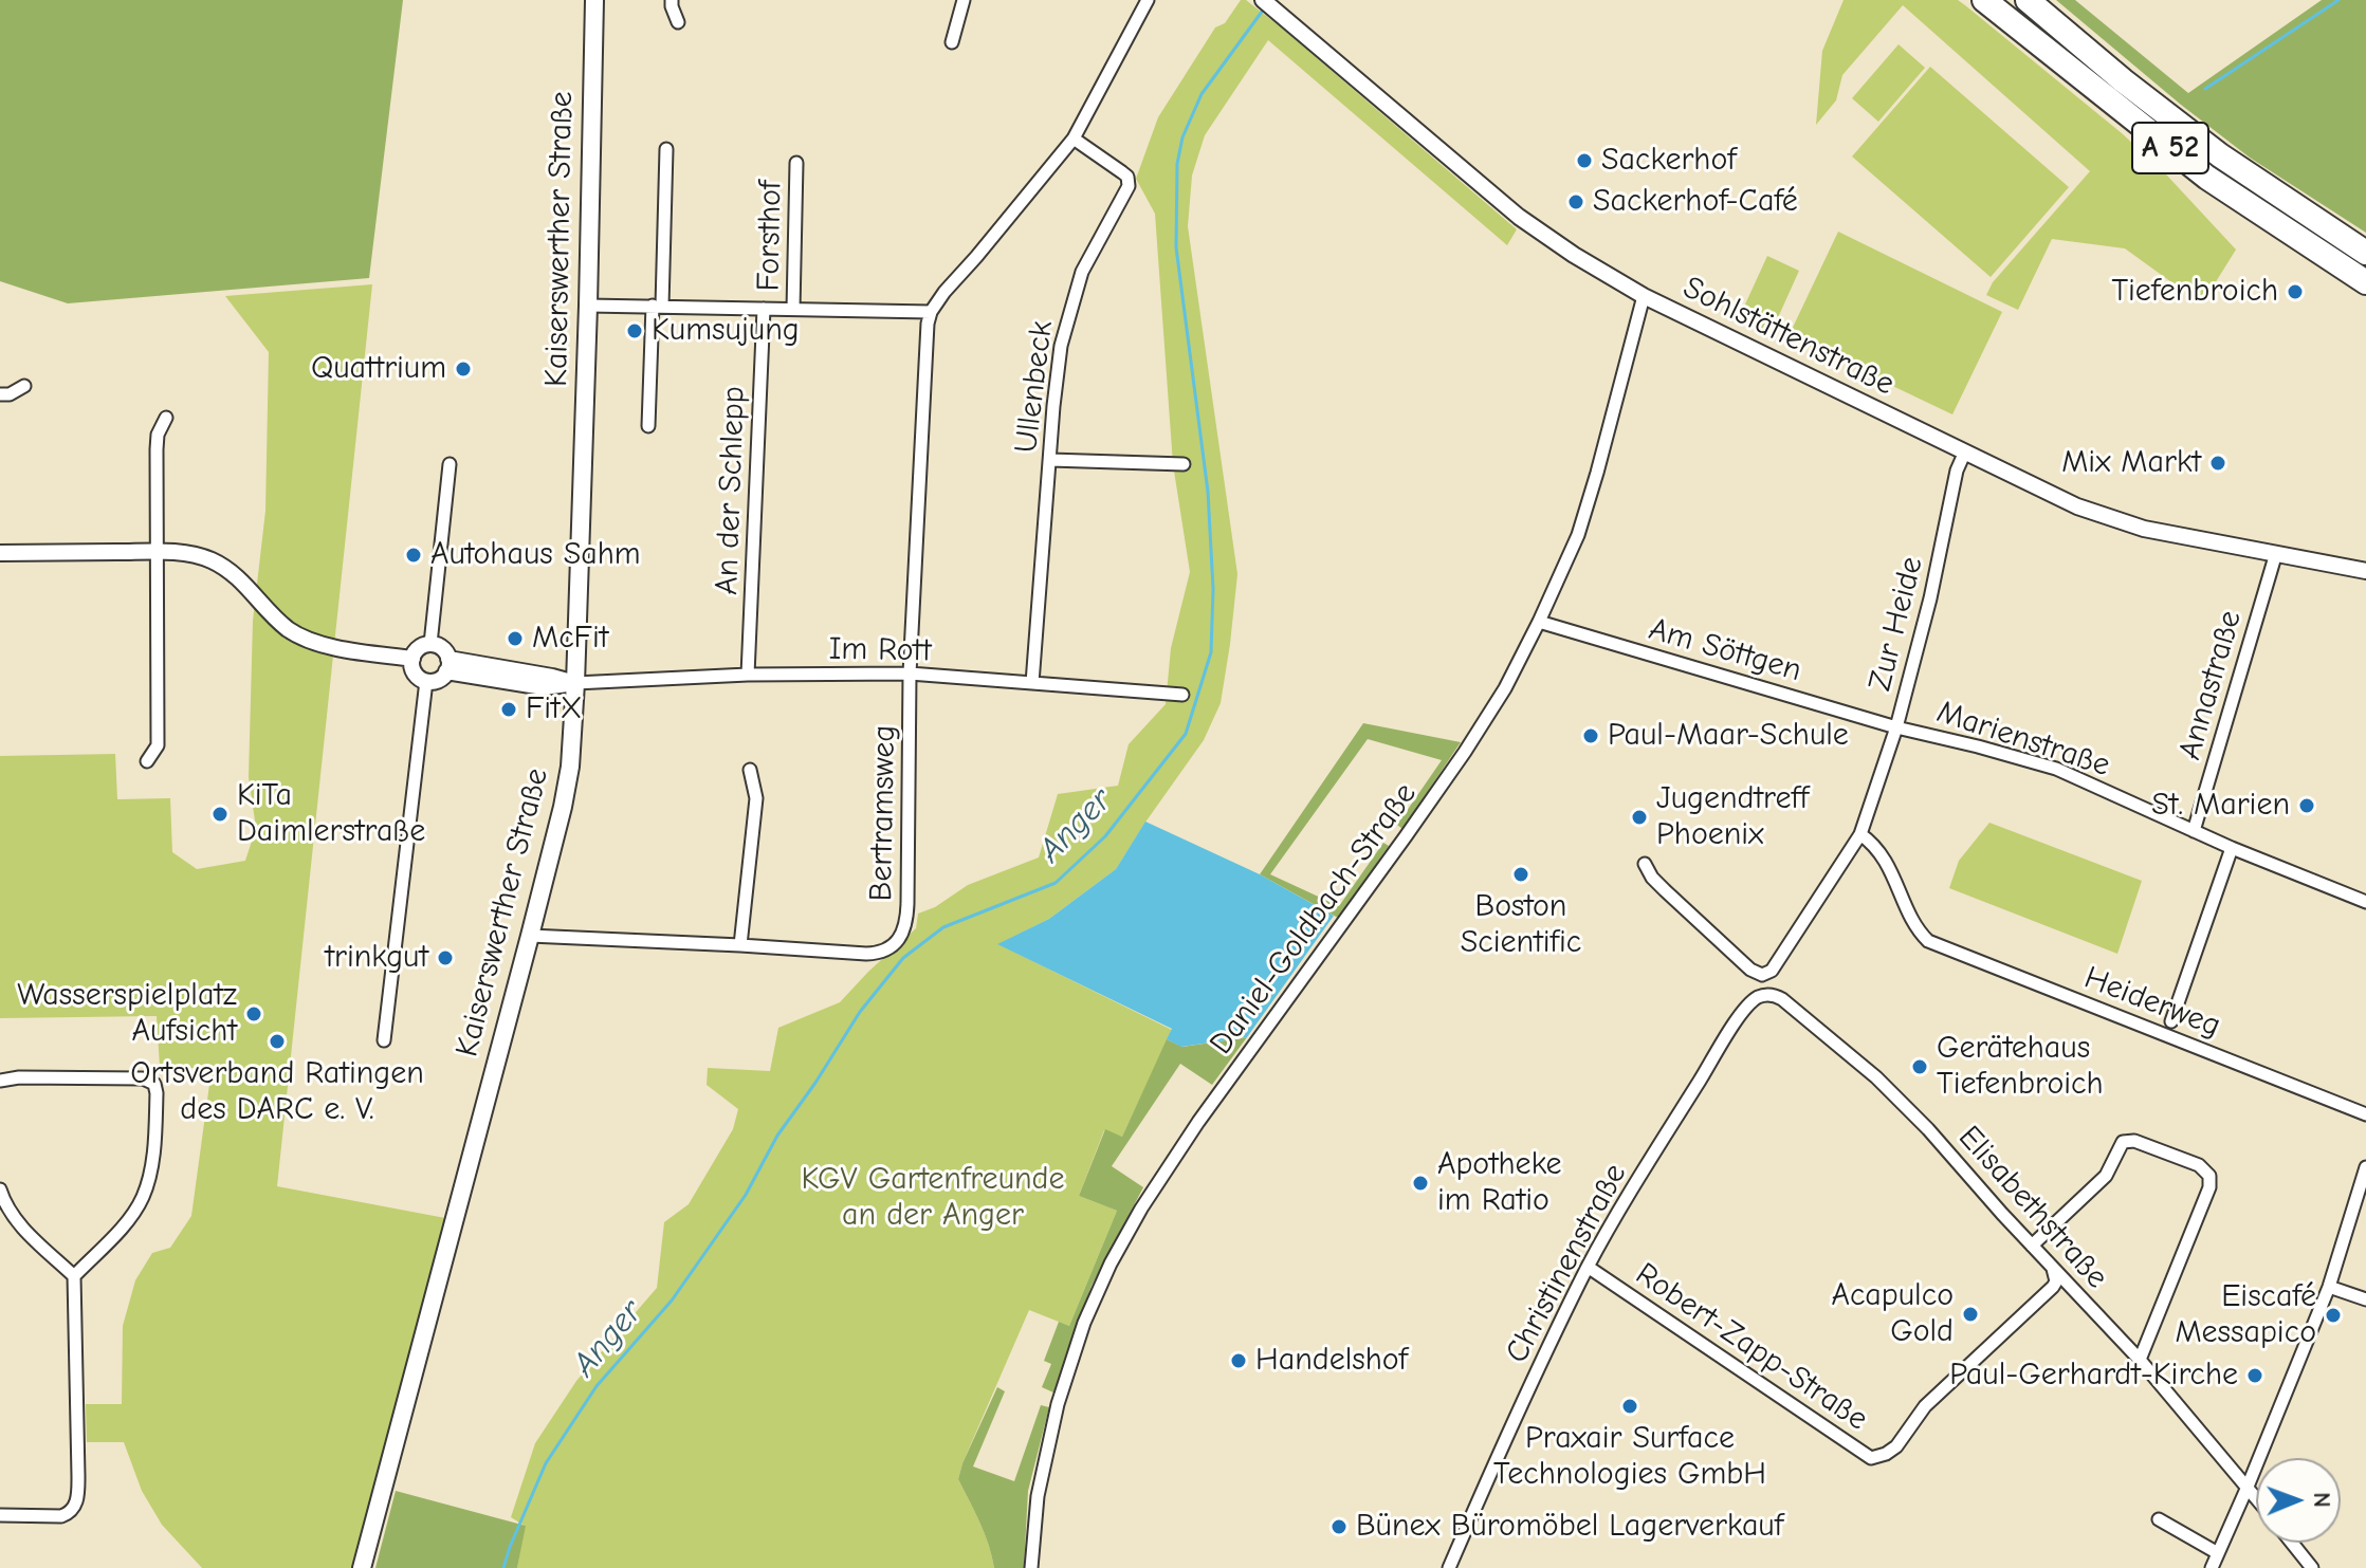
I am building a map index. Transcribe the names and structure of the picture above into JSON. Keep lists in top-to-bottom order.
{
  "streets": {
    "highway": ["A 52"],
    "main road": ["Kaiserswerther Straße"],
    "street": [
      "Forsthof",
      "Sohlstättenstraße",
      "Ullenbeck",
      "An der Schlepp",
      "Zur Heide",
      "Im Rott",
      "Am Söttgen",
      "Annastraße",
      "Marienstraße",
      "Bertramsweg",
      "Daniel-Goldbach-Straße",
      "Heiderweg",
      "Elisabethstraße",
      "Christinenstraße",
      "Robert-Zapp-Straße"
    ]
  },
  "crossings": [
    ["Kaiserswerther Straße", "Im Rott"],
    ["Kaiserswerther Straße", "Bertramsweg"],
    ["Sohlstättenstraße", "Zur Heide"],
    ["Sohlstättenstraße", "Annastraße"],
    ["Sohlstättenstraße", "Daniel-Goldbach-Straße"],
    ["Ullenbeck", "Im Rott"],
    ["An der Schlepp", "Im Rott"],
    ["Zur Heide", "Am Söttgen"],
    ["Zur Heide", "Marienstraße"],
    ["Zur Heide", "Heiderweg"],
    ["Im Rott", "Bertramsweg"],
    ["Am Söttgen", "Marienstraße"],
    ["Am Söttgen", "Daniel-Goldbach-Straße"],
    ["Annastraße", "Marienstraße"],
    ["Elisabethstraße", "Christinenstraße"],
    ["Elisabethstraße", "Robert-Zapp-Straße"],
    ["Christinenstraße", "Robert-Zapp-Straße"]
  ],
  "water": ["Anger"],
  "parks": ["KGV Gartenfreunde an der Anger"],
  "places": [
    "Sackerhof",
    "Sackerhof-Café",
    "Tiefenbroich",
    "Kumsujung",
    "Quattrium",
    "Mix Markt",
    "Autohaus Sahm",
    "McFit",
    "FitX",
    "Paul-Maar-Schule",
    "St. Marien",
    "KiTa Daimlerstraße",
    "Jugendtreff Phoenix",
    "Boston Scientific",
    "trinkgut",
    "Wasserspielplatz Aufsicht",
    "Ortsverband Ratingen des DARC e. V.",
    "Gerätehaus Tiefenbroich",
    "Apotheke im Ratio",
    "Acapulco Gold",
    "Eiscafé Messapico",
    "Handelshof",
    "Paul-Gerhardt-Kirche",
    "Praxair Surface Technologies GmbH",
    "Bünex Büromöbel Lagerverkauf"
  ],
  "north": "right"
}
